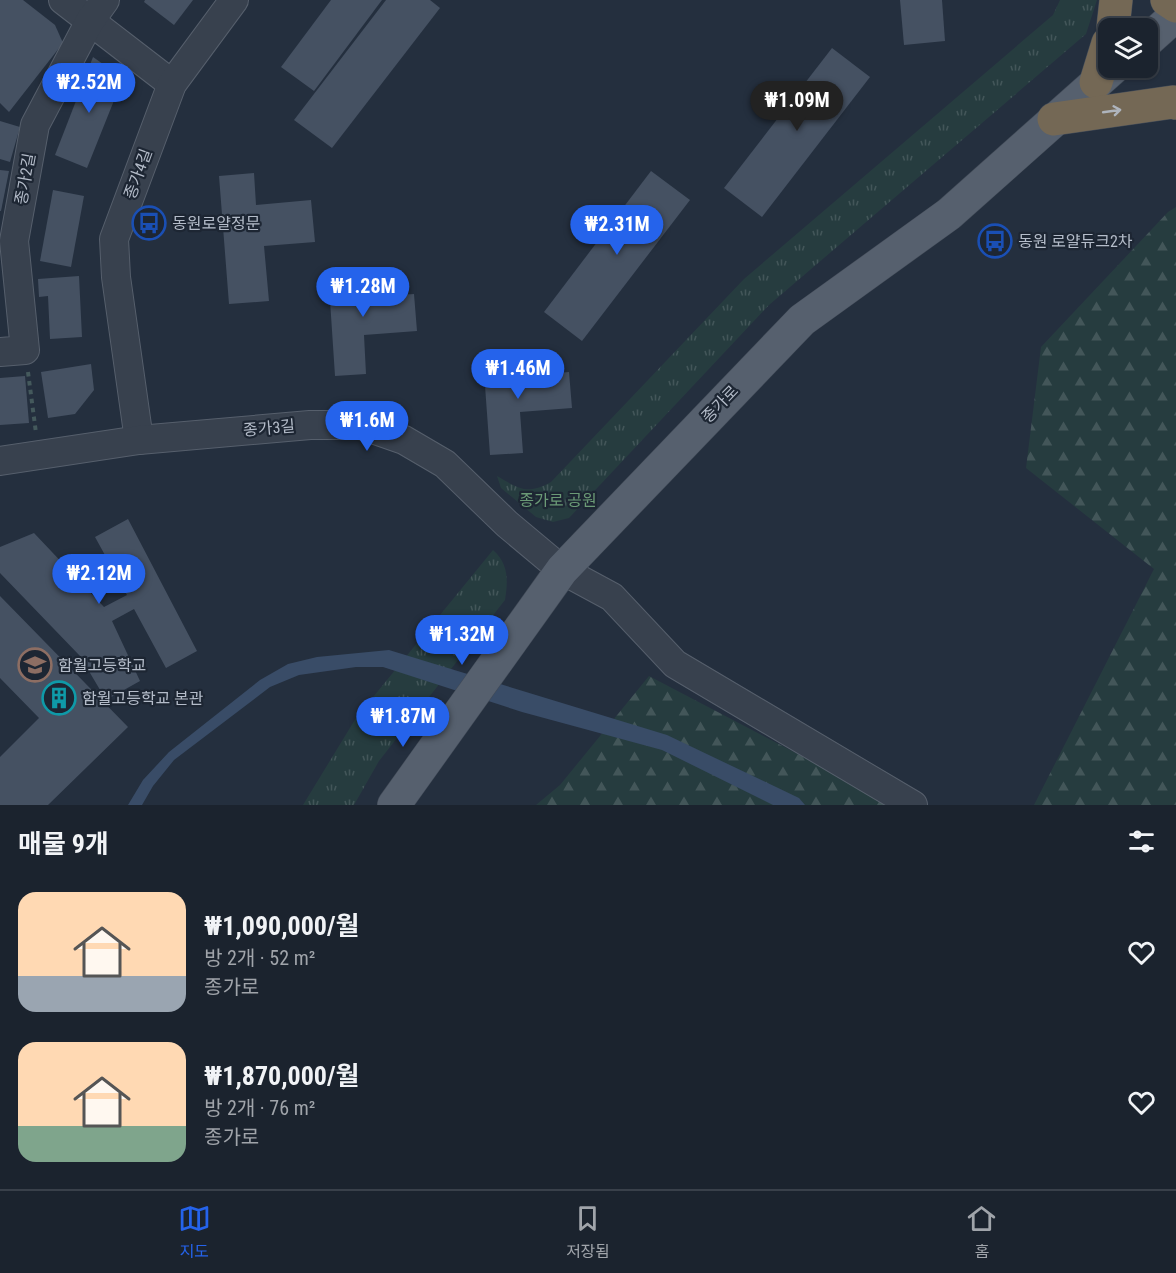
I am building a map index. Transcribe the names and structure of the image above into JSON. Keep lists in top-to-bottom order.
{
  "streets": {
    "main road": ["종가로"],
    "street": ["종가4길", "종가2길", "종가3길"]
  },
  "crossings": [
    ["종가4길", "종가3길"],
    ["종가로", "종가3길"]
  ],
  "parks": ["종가로 공원"],
  "places": {
    "bus stop": ["동원로얄정문", "동원 로얄듀크2차"],
    "school or university": ["함월고등학교"],
    "building": ["함월고등학교 본관"]
  },
  "page": {
    "price": [
      "₩2.52M",
      "₩1.09M",
      "₩2.31M",
      "₩1.28M",
      "₩1.46M",
      "₩1.6M",
      "₩2.12M",
      "₩1.32M",
      "₩1.87M"
    ],
    "heading": "매물 9개",
    "list": [
      {
        "name": "₩1,090,000/월",
        "note": "방 2개 · 52 m² · 종가로"
      },
      {
        "name": "₩1,870,000/월",
        "note": "방 2개 · 76 m² · 종가로"
      }
    ],
    "tabs": ["지도", "저장됨", "홈"]
  }
}
